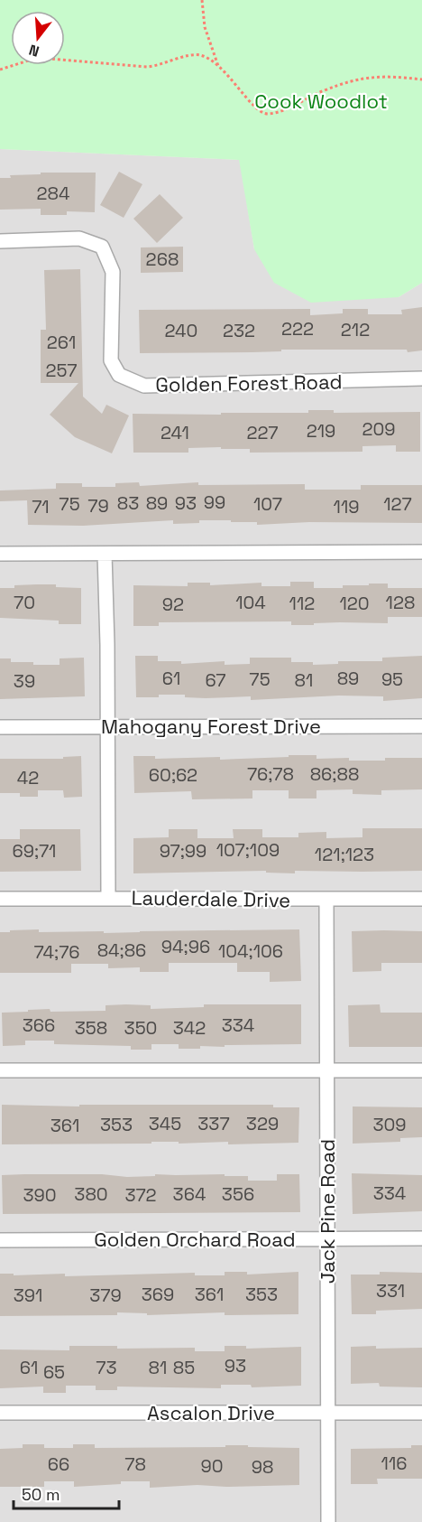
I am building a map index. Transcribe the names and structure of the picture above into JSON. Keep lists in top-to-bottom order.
{
  "streets": {
    "street": [
      "Golden Forest Road",
      "Mahogany Forest Drive",
      "Lauderdale Drive",
      "Jack Pine Road",
      "Golden Orchard Road",
      "Ascalon Drive"
    ]
  },
  "crossings": [
    ["Lauderdale Drive", "Jack Pine Road"],
    ["Jack Pine Road", "Golden Orchard Road"],
    ["Jack Pine Road", "Ascalon Drive"]
  ],
  "parks": ["Cook Woodlot"],
  "house_numbers": [
    "284",
    "268",
    "222",
    "212",
    "240",
    "232",
    "261",
    "257",
    "209",
    "219",
    "241",
    "227",
    "99",
    "83",
    "89",
    "93",
    "75",
    "107",
    "127",
    "79",
    "71",
    "119",
    "70",
    "104",
    "128",
    "112",
    "120",
    "92",
    "61",
    "89",
    "75",
    "95",
    "67",
    "81",
    "39",
    "76;78",
    "86;88",
    "60;62",
    "42",
    "107;109",
    "69;71",
    "97;99",
    "121;123",
    "94;96",
    "84;86",
    "104;106",
    "74;76",
    "366",
    "334",
    "358",
    "350",
    "342",
    "345",
    "337",
    "329",
    "353",
    "309",
    "361",
    "334",
    "380",
    "364",
    "356",
    "390",
    "372",
    "331",
    "369",
    "361",
    "353",
    "391",
    "379",
    "93",
    "61",
    "73",
    "81",
    "85",
    "65",
    "116",
    "66",
    "78",
    "90",
    "98"
  ],
  "scale_bar": "50 m",
  "north": "bottom"
}
